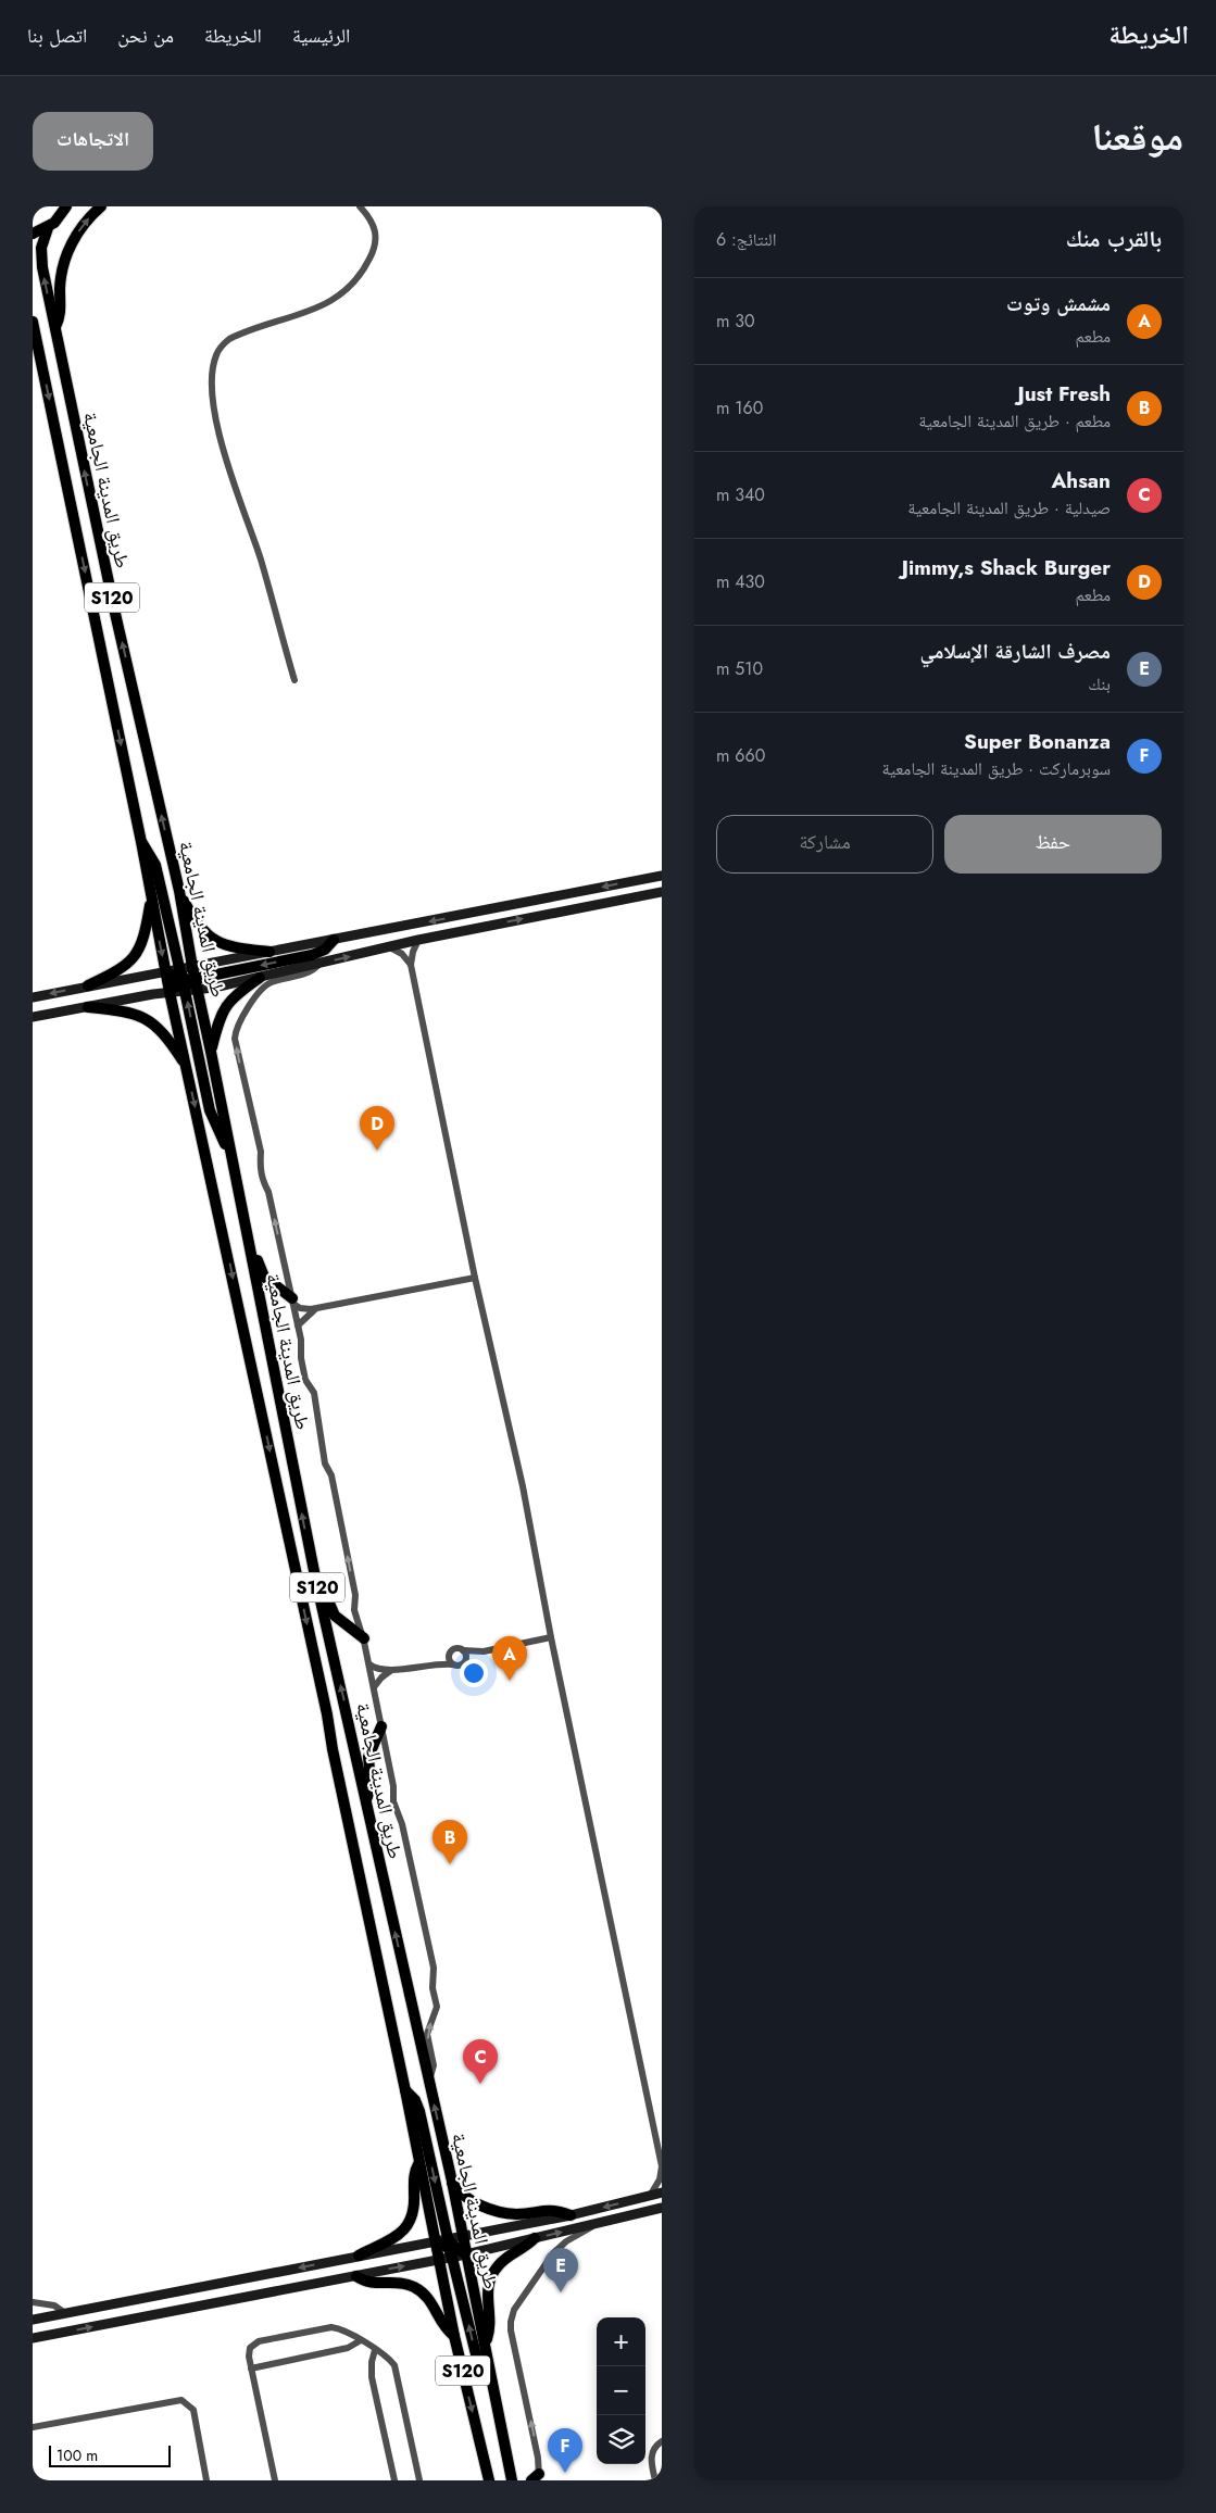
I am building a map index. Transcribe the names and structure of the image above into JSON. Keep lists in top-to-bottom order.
{
  "streets": {
    "main road": ["طريق المدينة الجامعية", "S120"]
  },
  "scale_bar": "100 m",
  "page": {
    "header": "الخريطة",
    "nav": [
      "الرئيسية",
      "الخريطة",
      "من نحن",
      "اتصل بنا"
    ],
    "title": "موقعنا",
    "buttons": [
      "الاتجاهات",
      ["حفظ", "مشاركة"]
    ],
    "heading": ["بالقرب منك", "النتائج: 6"],
    "list": [
      {
        "mark": "A",
        "name": "مشمش وتوت",
        "note": "مطعم",
        "value": "30 m"
      },
      {
        "mark": "B",
        "name": "Just Fresh",
        "note": "مطعم · طريق المدينة الجامعية",
        "value": "160 m"
      },
      {
        "mark": "C",
        "name": "Ahsan",
        "note": "صيدلية · طريق المدينة الجامعية",
        "value": "340 m"
      },
      {
        "mark": "D",
        "name": "Jimmy,s Shack Burger",
        "note": "مطعم",
        "value": "430 m"
      },
      {
        "mark": "E",
        "name": "مصرف الشارقة الإسلامي",
        "note": "بنك",
        "value": "510 m"
      },
      {
        "mark": "F",
        "name": "Super Bonanza",
        "note": "سوبرماركت · طريق المدينة الجامعية",
        "value": "660 m"
      }
    ],
    "pins": [
      "D",
      "A",
      "B",
      "C",
      "E",
      "F"
    ],
    "map_buttons": ["+", "−"],
    "scale": "100 m"
  }
}
